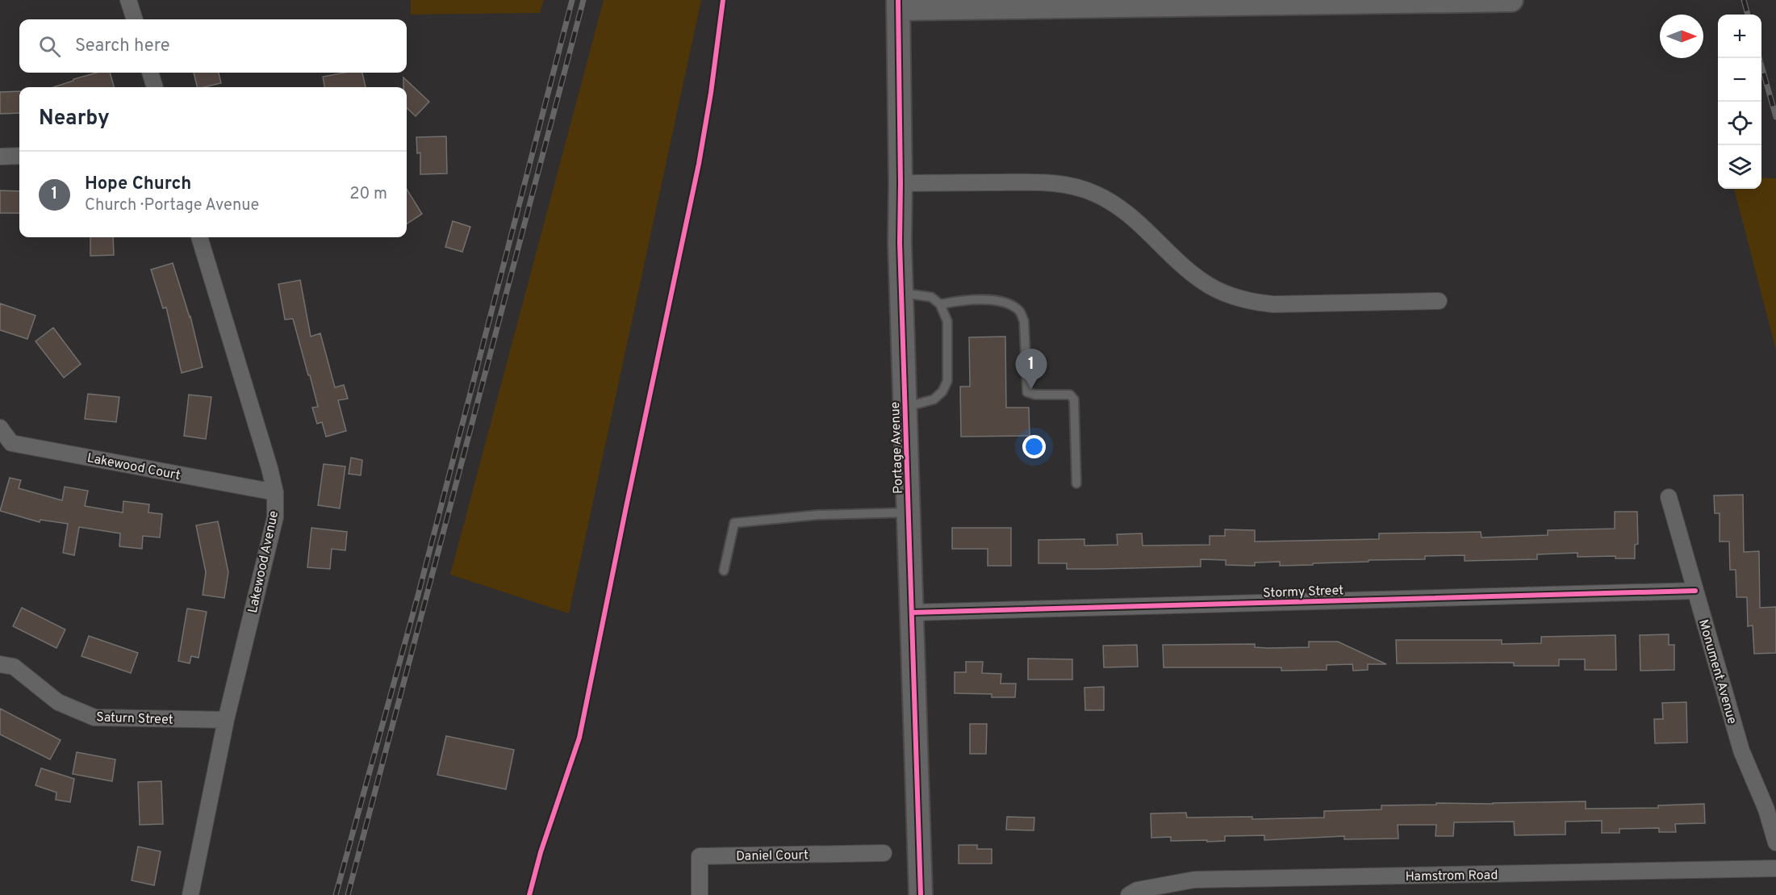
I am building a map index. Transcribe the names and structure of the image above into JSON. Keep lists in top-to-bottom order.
{
  "streets": {
    "street": [
      "Portage Avenue",
      "Lakewood Court",
      "Lakewood Avenue",
      "Stormy Street",
      "Monument Avenue",
      "Saturn Street",
      "Daniel Court",
      "Hamstrom Road"
    ]
  },
  "crossings": [
    ["Portage Avenue", "Stormy Street"],
    ["Lakewood Court", "Lakewood Avenue"],
    ["Lakewood Avenue", "Saturn Street"],
    ["Stormy Street", "Monument Avenue"]
  ],
  "north": "right",
  "page": {
    "map_buttons": ["+", "−"],
    "search": "Search here",
    "heading": "Nearby",
    "list": [
      {
        "mark": "1",
        "name": "Hope Church",
        "note": "Church · Portage Avenue",
        "value": "20 m"
      }
    ],
    "pins": "1"
  }
}
